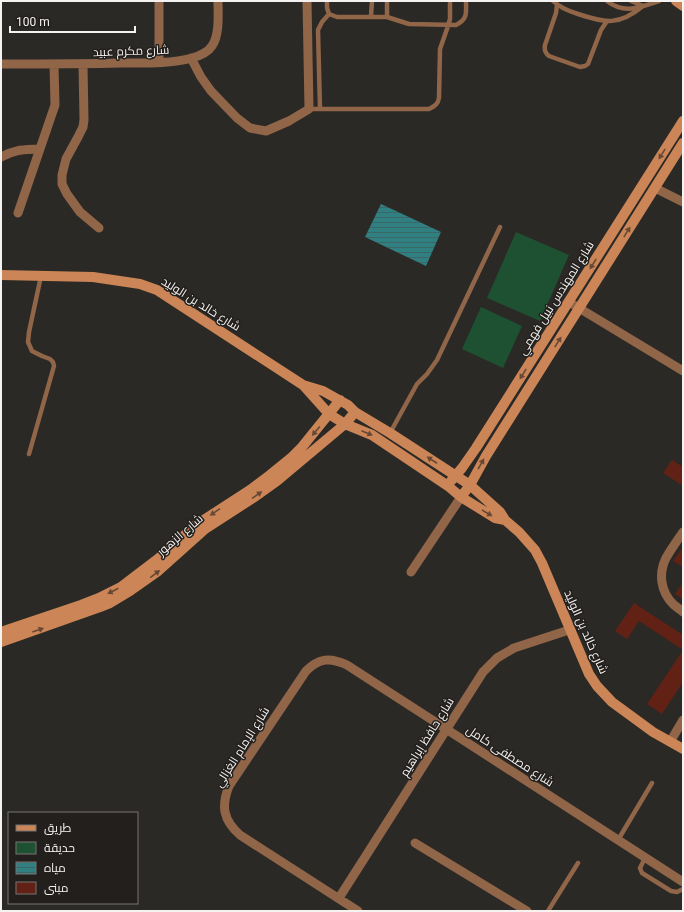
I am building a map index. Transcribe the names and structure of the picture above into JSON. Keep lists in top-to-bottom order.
{
  "streets": {
    "street": [
      "شارع مكرم عبيد",
      "شارع المهندس نبيل فهمي",
      "شارع خالد بن الوليد",
      "شارع الزهور",
      "شارع حافظ إبراهيم",
      "شارع الإمام الغزالي",
      "شارع مصطفى كامل"
    ]
  },
  "crossings": [
    ["شارع المهندس نبيل فهمي", "شارع خالد بن الوليد"],
    ["شارع خالد بن الوليد", "شارع الزهور"],
    ["شارع خالد بن الوليد", "شارع حافظ إبراهيم"],
    ["شارع حافظ إبراهيم", "شارع الإمام الغزالي"],
    ["شارع حافظ إبراهيم", "شارع مصطفى كامل"],
    ["شارع الإمام الغزالي", "شارع مصطفى كامل"]
  ],
  "legend": [
    "طريق",
    "حديقة",
    "مياه",
    "مبنى"
  ],
  "scale_bar": "100 m"
}
